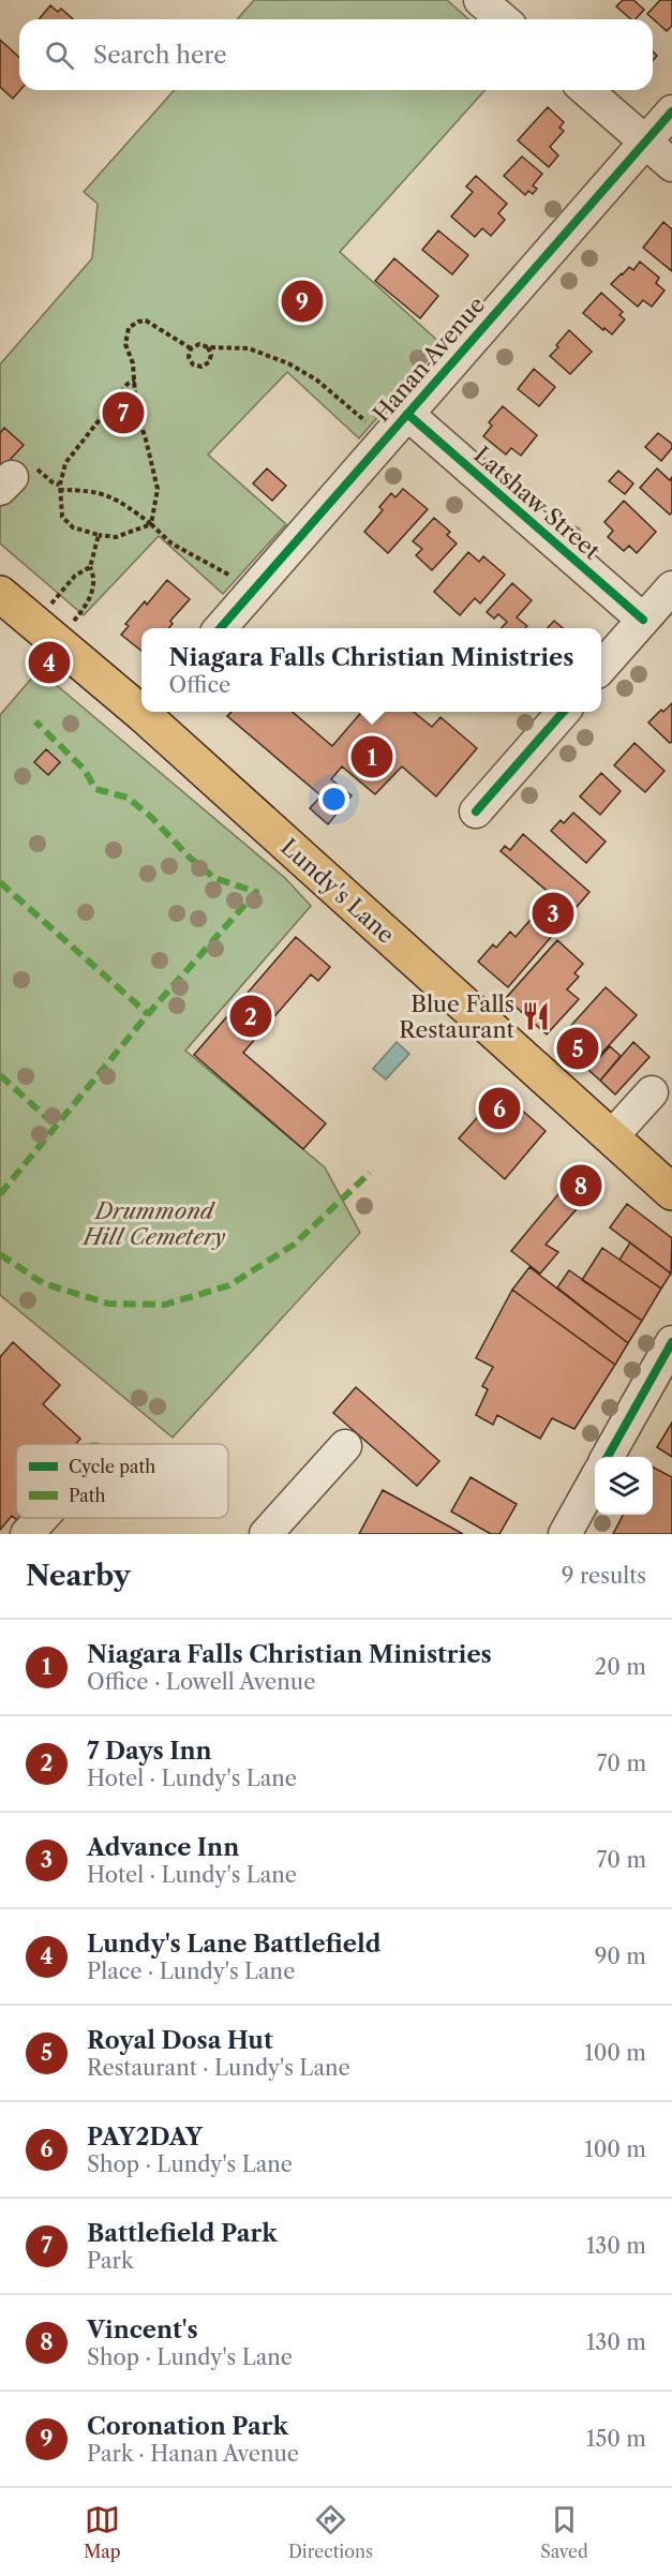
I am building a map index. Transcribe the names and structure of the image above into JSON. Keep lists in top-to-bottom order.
{
  "streets": {
    "main road": ["Lundy's Lane"],
    "street": ["Hanan Avenue", "Latshaw Street"]
  },
  "crossings": [
    ["Hanan Avenue", "Latshaw Street"]
  ],
  "parks": ["Drummond Hill Cemetery"],
  "places": {
    "restaurant": ["Blue Falls Restaurant"]
  },
  "legend": ["Cycle path", "Path"],
  "page": {
    "search": "Search here",
    "pins": [
      "9",
      "7",
      "4",
      "1",
      "3",
      "2",
      "5",
      "6",
      "8"
    ],
    "popup": ["Niagara Falls Christian Ministries", "Office"],
    "heading": ["Nearby", "9 results"],
    "list": [
      {
        "mark": "1",
        "name": "Niagara Falls Christian Ministries",
        "note": "Office · Lowell Avenue",
        "value": "20 m"
      },
      {
        "mark": "2",
        "name": "7 Days Inn",
        "note": "Hotel · Lundy's Lane",
        "value": "70 m"
      },
      {
        "mark": "3",
        "name": "Advance Inn",
        "note": "Hotel · Lundy's Lane",
        "value": "70 m"
      },
      {
        "mark": "4",
        "name": "Lundy's Lane Battlefield",
        "note": "Place · Lundy's Lane",
        "value": "90 m"
      },
      {
        "mark": "5",
        "name": "Royal Dosa Hut",
        "note": "Restaurant · Lundy's Lane",
        "value": "100 m"
      },
      {
        "mark": "6",
        "name": "PAY2DAY",
        "note": "Shop · Lundy's Lane",
        "value": "100 m"
      },
      {
        "mark": "7",
        "name": "Battlefield Park",
        "note": "Park",
        "value": "130 m"
      },
      {
        "mark": "8",
        "name": "Vincent's",
        "note": "Shop · Lundy's Lane",
        "value": "130 m"
      },
      {
        "mark": "9",
        "name": "Coronation Park",
        "note": "Park · Hanan Avenue",
        "value": "150 m"
      }
    ],
    "nav": ["Map", "Directions", "Saved"]
  }
}
